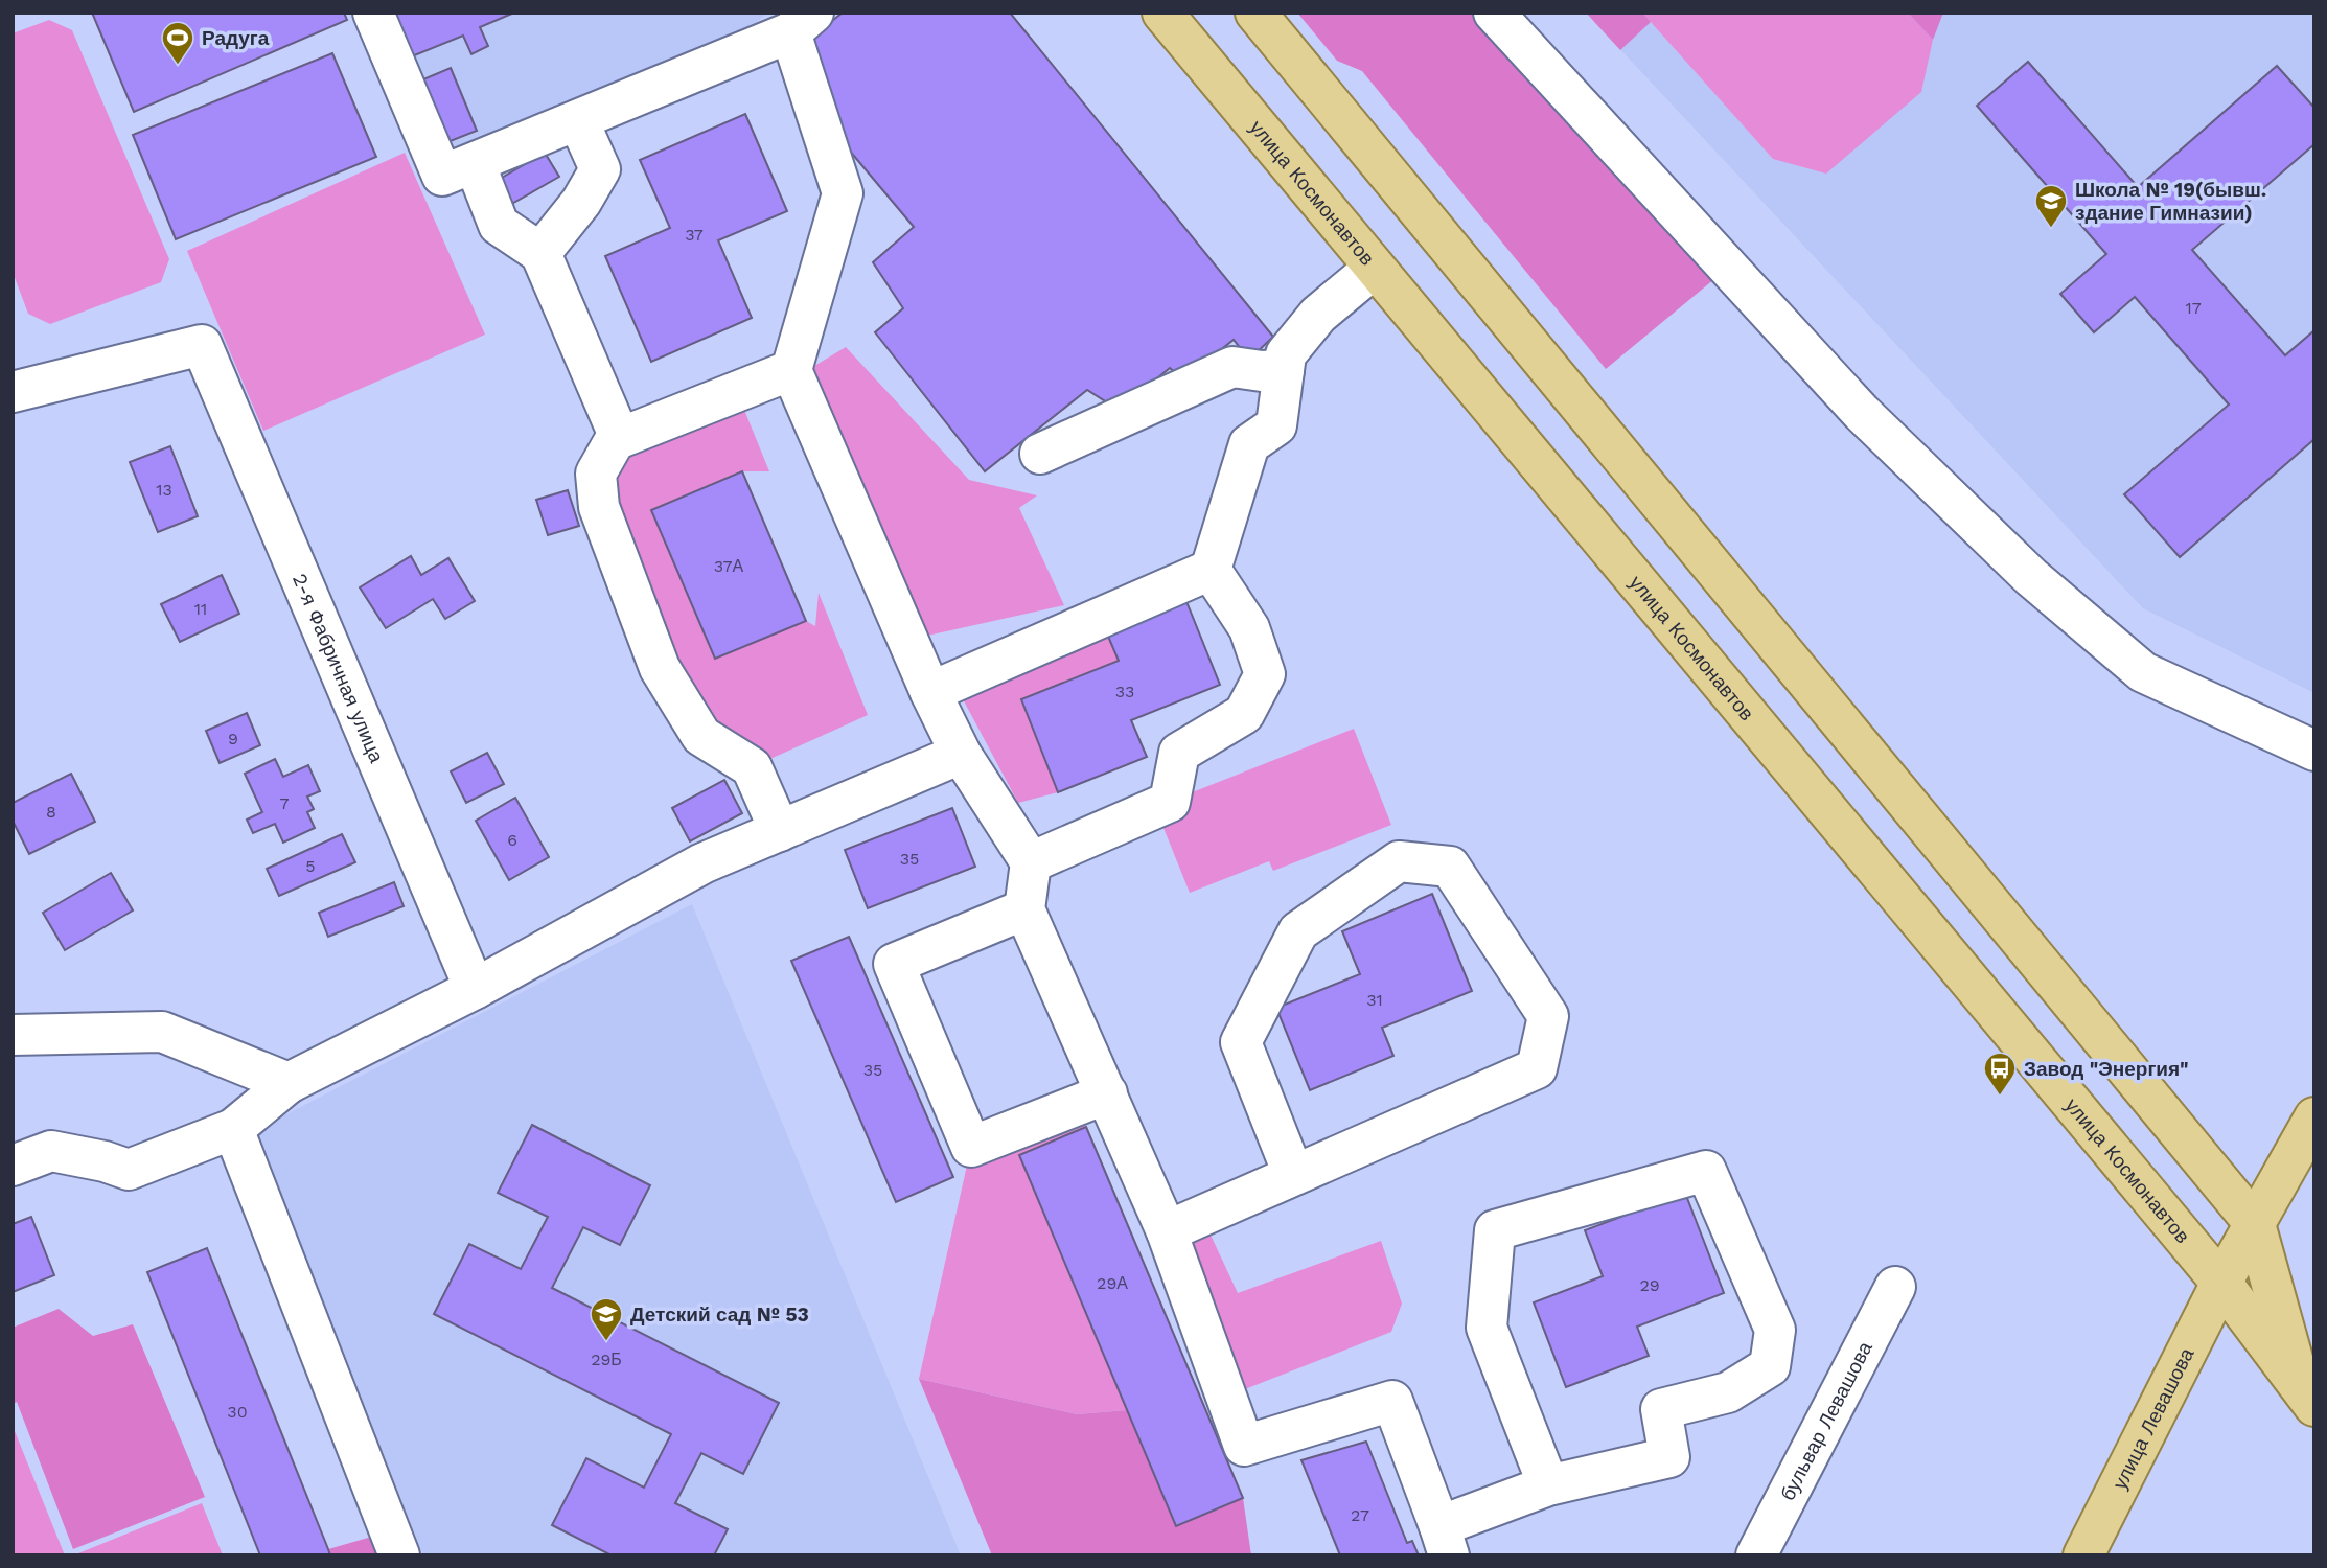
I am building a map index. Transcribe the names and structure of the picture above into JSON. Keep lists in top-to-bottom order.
{
  "streets": {
    "main road": ["улица Космонавтов", "улица Левашова"],
    "street": ["2-я Фабричная улица", "бульвар Левашова"]
  },
  "crossings": [
    ["улица Космонавтов", "улица Левашова"]
  ],
  "places": {
    "sports": ["Радуга"],
    "school or university": ["Школа № 19(бывш. здание Гимназии)", "Детский сад № 53"],
    "bus stop": ["Завод \"Энергия\""]
  },
  "house_numbers": [
    "37",
    "17",
    "13",
    "37А",
    "11",
    "33",
    "9",
    "7",
    "8",
    "6",
    "35",
    "5",
    "31",
    "35",
    "29А",
    "29",
    "29Б",
    "30",
    "27"
  ]
}
